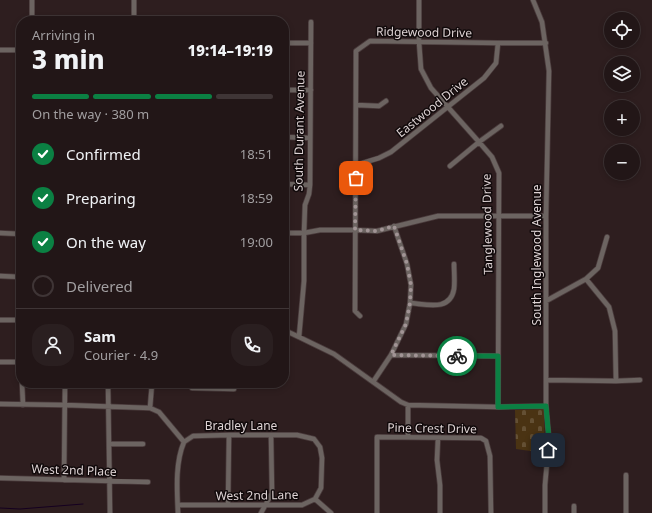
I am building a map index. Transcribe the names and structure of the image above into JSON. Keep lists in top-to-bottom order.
{
  "streets": {
    "street": [
      "Ridgewood Drive",
      "Eastwood Drive",
      "South Durant Avenue",
      "Tanglewood Drive",
      "South Inglewood Avenue",
      "Bradley Lane",
      "Pine Crest Drive",
      "West 2nd Place",
      "West 2nd Lane"
    ]
  },
  "crossings": [
    ["Ridgewood Drive", "Eastwood Drive"],
    ["Ridgewood Drive", "Tanglewood Drive"],
    ["Ridgewood Drive", "South Inglewood Avenue"],
    ["Eastwood Drive", "Tanglewood Drive"],
    ["Bradley Lane", "West 2nd Lane"]
  ],
  "page": {
    "map_buttons": ["+", "−"],
    "heading": ["3 min", "Arriving in", "19:14–19:19"],
    "panel": ["Sam", "Courier · 4.9"],
    "bar": "On the way · 380 m",
    "list": [
      ["Confirmed", "18:51"],
      ["Preparing", "18:59"],
      ["On the way", "19:00"],
      "Delivered"
    ]
  }
}
